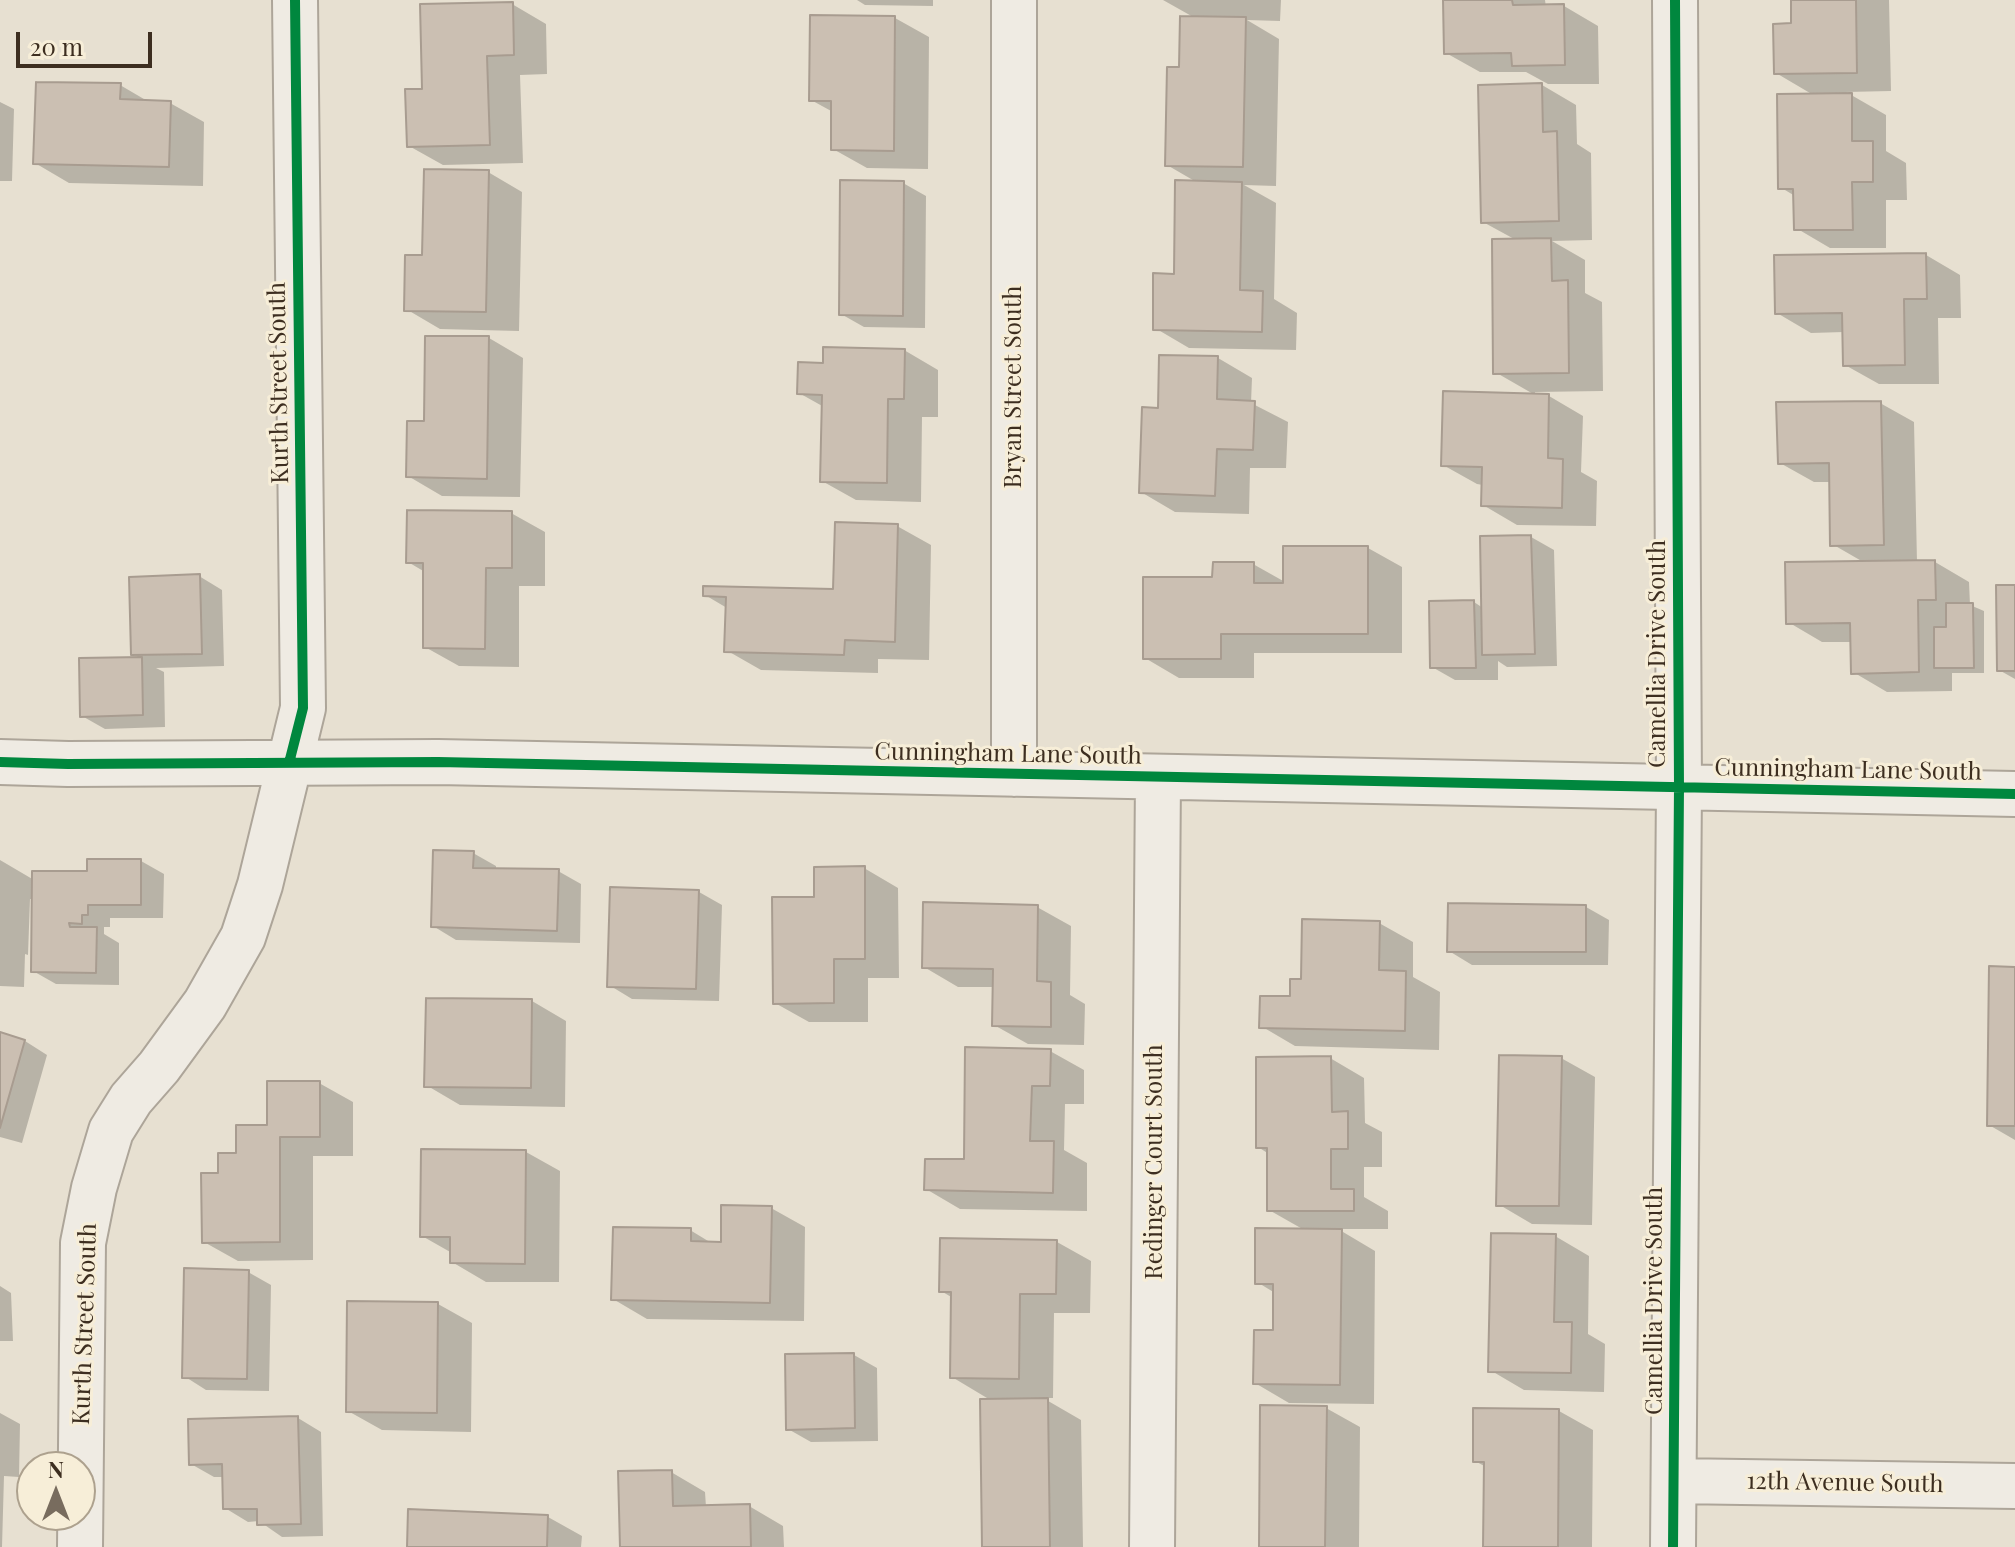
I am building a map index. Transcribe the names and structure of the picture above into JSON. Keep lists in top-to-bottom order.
{
  "streets": {
    "street": [
      "Kurth Street South",
      "Bryan Street South",
      "Camellia Drive South",
      "Cunningham Lane South",
      "Redinger Court South",
      "12th Avenue South"
    ]
  },
  "crossings": [
    ["Kurth Street South", "Cunningham Lane South"],
    ["Bryan Street South", "Cunningham Lane South"],
    ["Camellia Drive South", "Cunningham Lane South"],
    ["Camellia Drive South", "12th Avenue South"],
    ["Cunningham Lane South", "Redinger Court South"]
  ],
  "scale_bar": "20 m",
  "north": "top"
}
